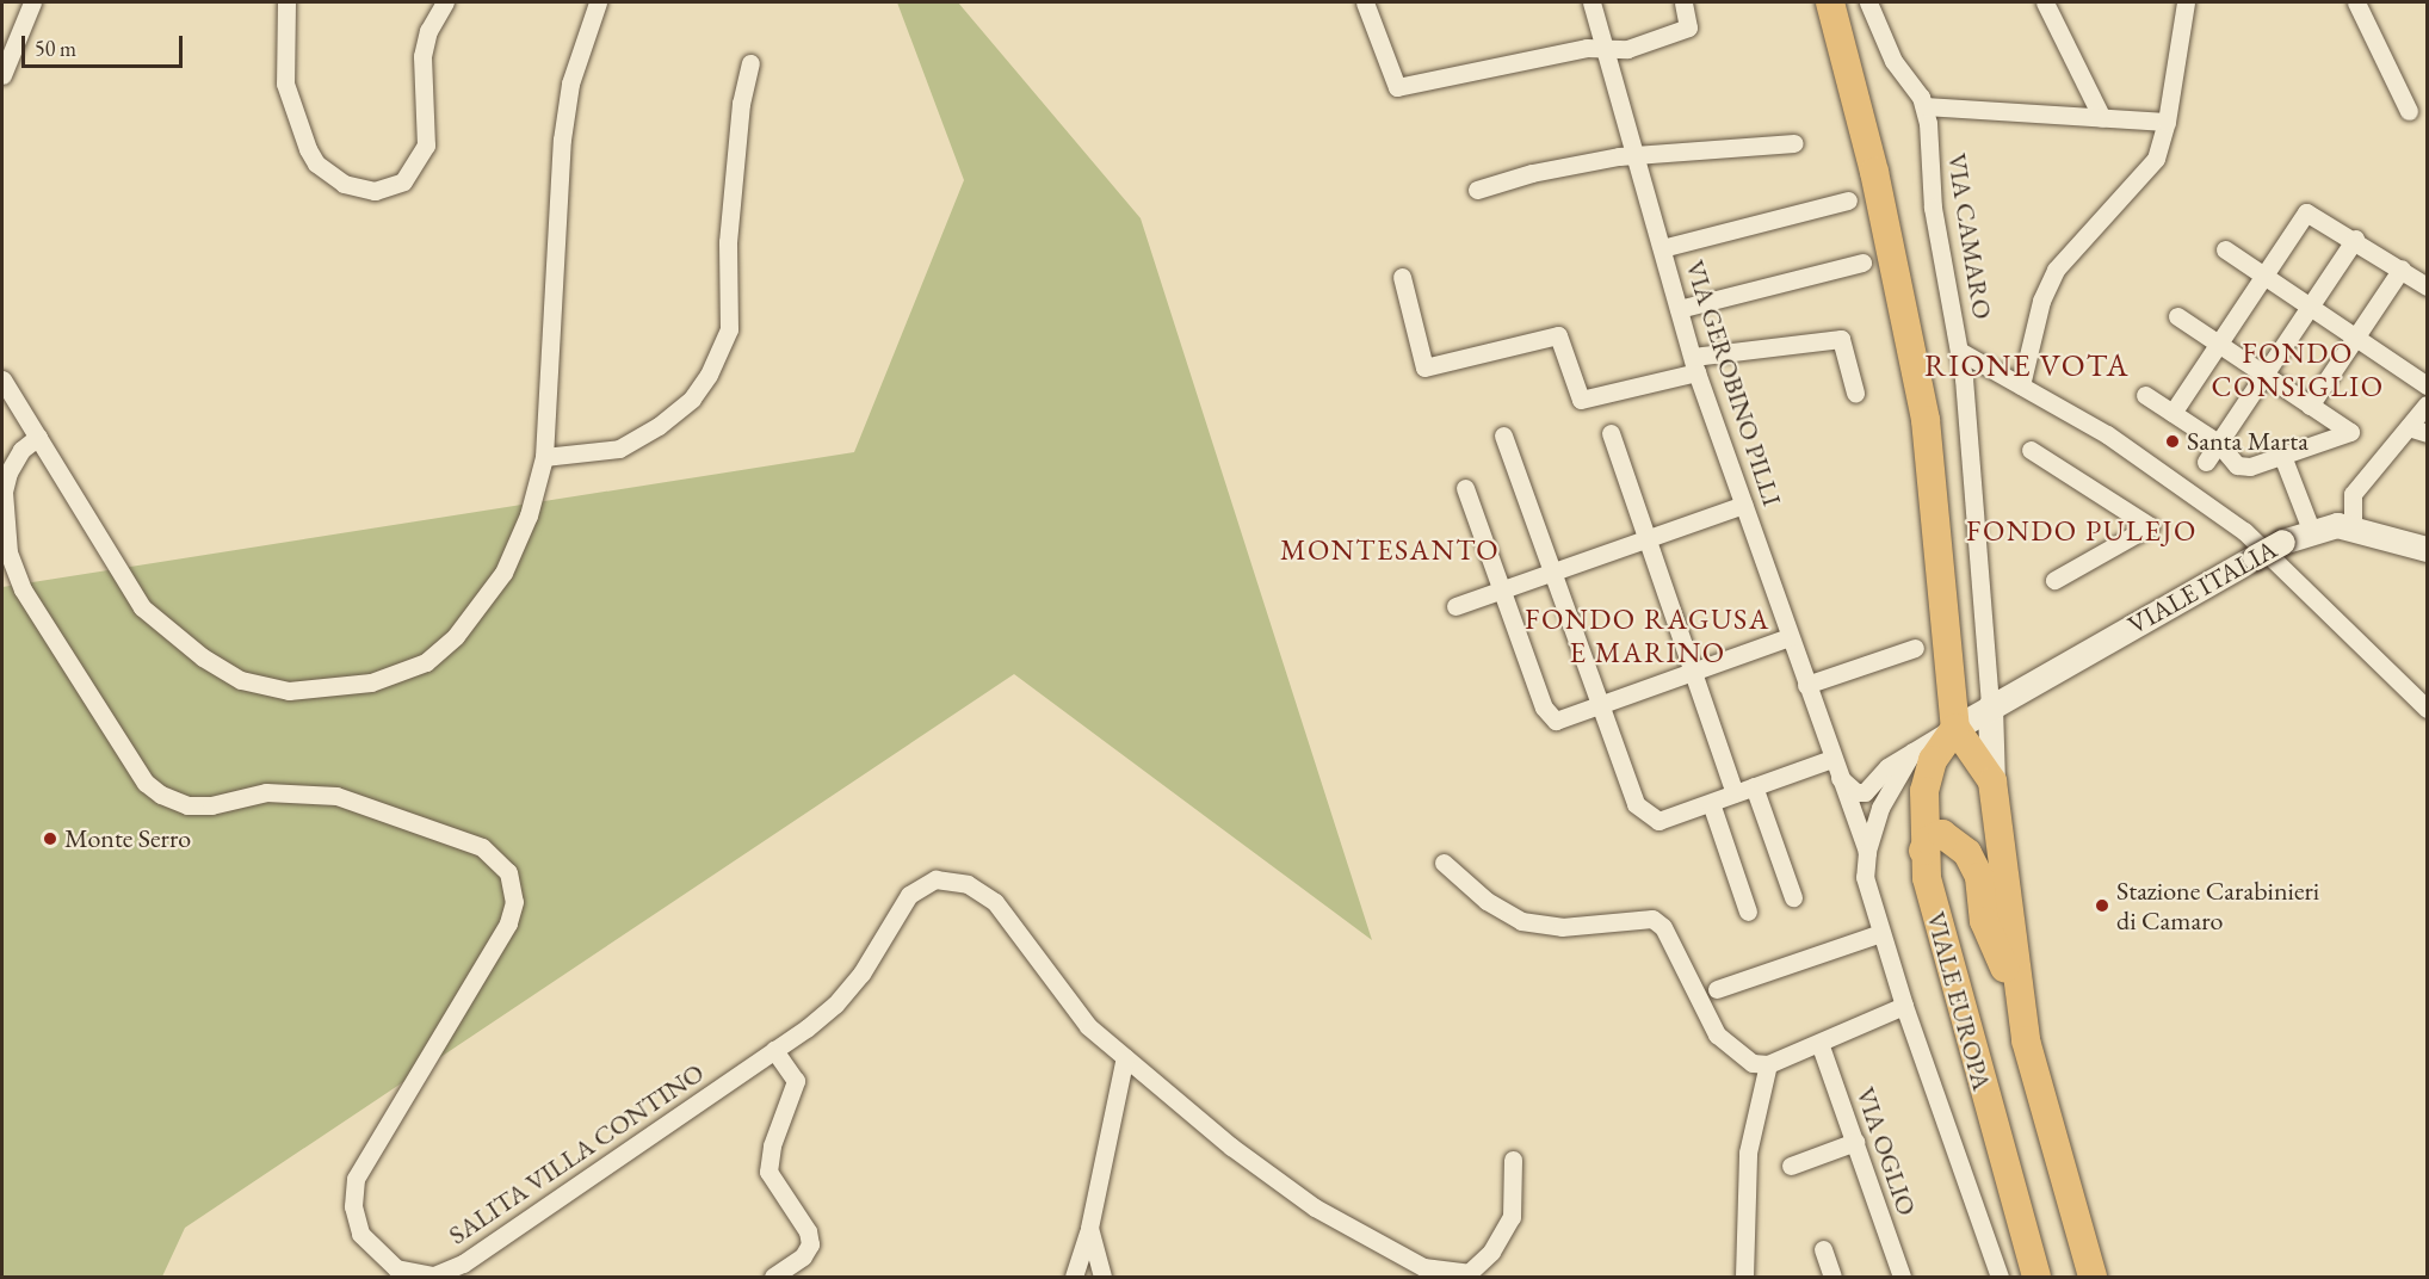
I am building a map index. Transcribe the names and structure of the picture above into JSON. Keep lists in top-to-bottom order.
{
  "streets": {
    "main road": ["VIALE ITALIA", "VIALE EUROPA"],
    "street": [
      "VIA CAMARO",
      "VIA GEROBINO PILLI",
      "VIA OGLIO",
      "SALITA VILLA CONTINO"
    ]
  },
  "crossings": [
    ["VIA CAMARO", "VIALE ITALIA"],
    ["VIA GEROBINO PILLI", "VIALE EUROPA"],
    ["VIALE ITALIA", "VIALE EUROPA"]
  ],
  "districts": [
    "FONDO CONSIGLIO",
    "RIONE VOTA",
    "FONDO PULEJO",
    "MONTESANTO",
    "FONDO RAGUSA E MARINO"
  ],
  "places": ["Santa Marta", "Monte Serro", "Stazione Carabinieri di Camaro"],
  "scale_bar": "50 m"
}
